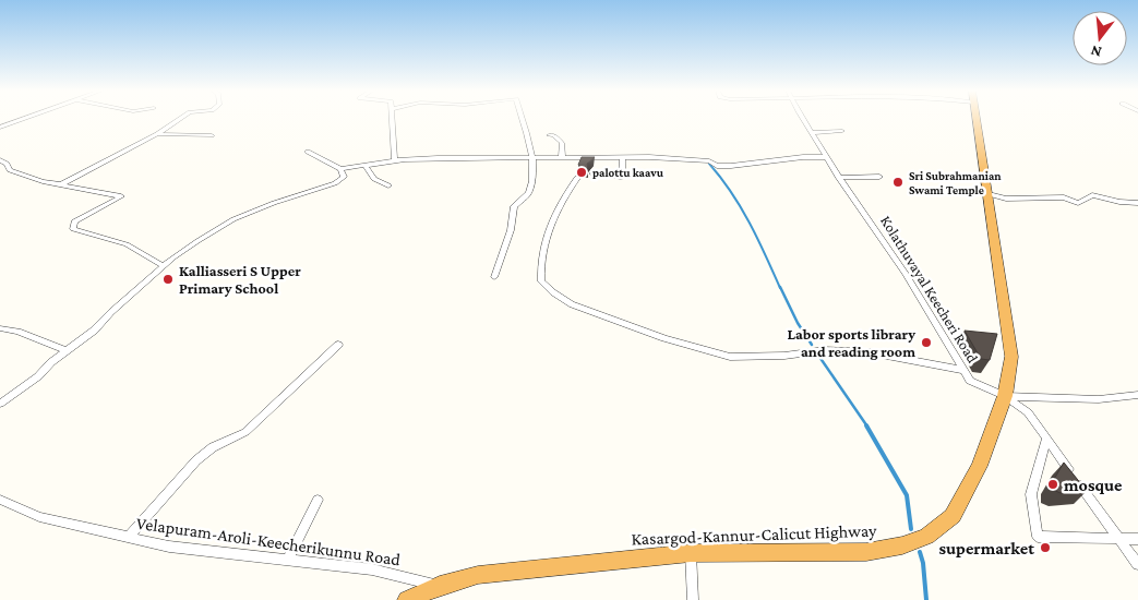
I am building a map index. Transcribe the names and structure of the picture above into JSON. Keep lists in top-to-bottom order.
{
  "streets": {
    "highway": ["Kasargod-Kannur-Calicut Highway"],
    "street": ["Kolathuvayal Keecheri Road", "Velapuram-Aroli-Keecherikunnu Road"]
  },
  "crossings": [
    ["Kolathuvayal Keecheri Road", "Kasargod-Kannur-Calicut Highway"],
    ["Kasargod-Kannur-Calicut Highway", "Velapuram-Aroli-Keecherikunnu Road"]
  ],
  "places": [
    "palottu kaavu",
    "Sri Subrahmanian Swami Temple",
    "Kalliasseri S Upper Primary School",
    "Labor sports library and reading room",
    "mosque",
    "supermarket"
  ],
  "north": "bottom"
}
